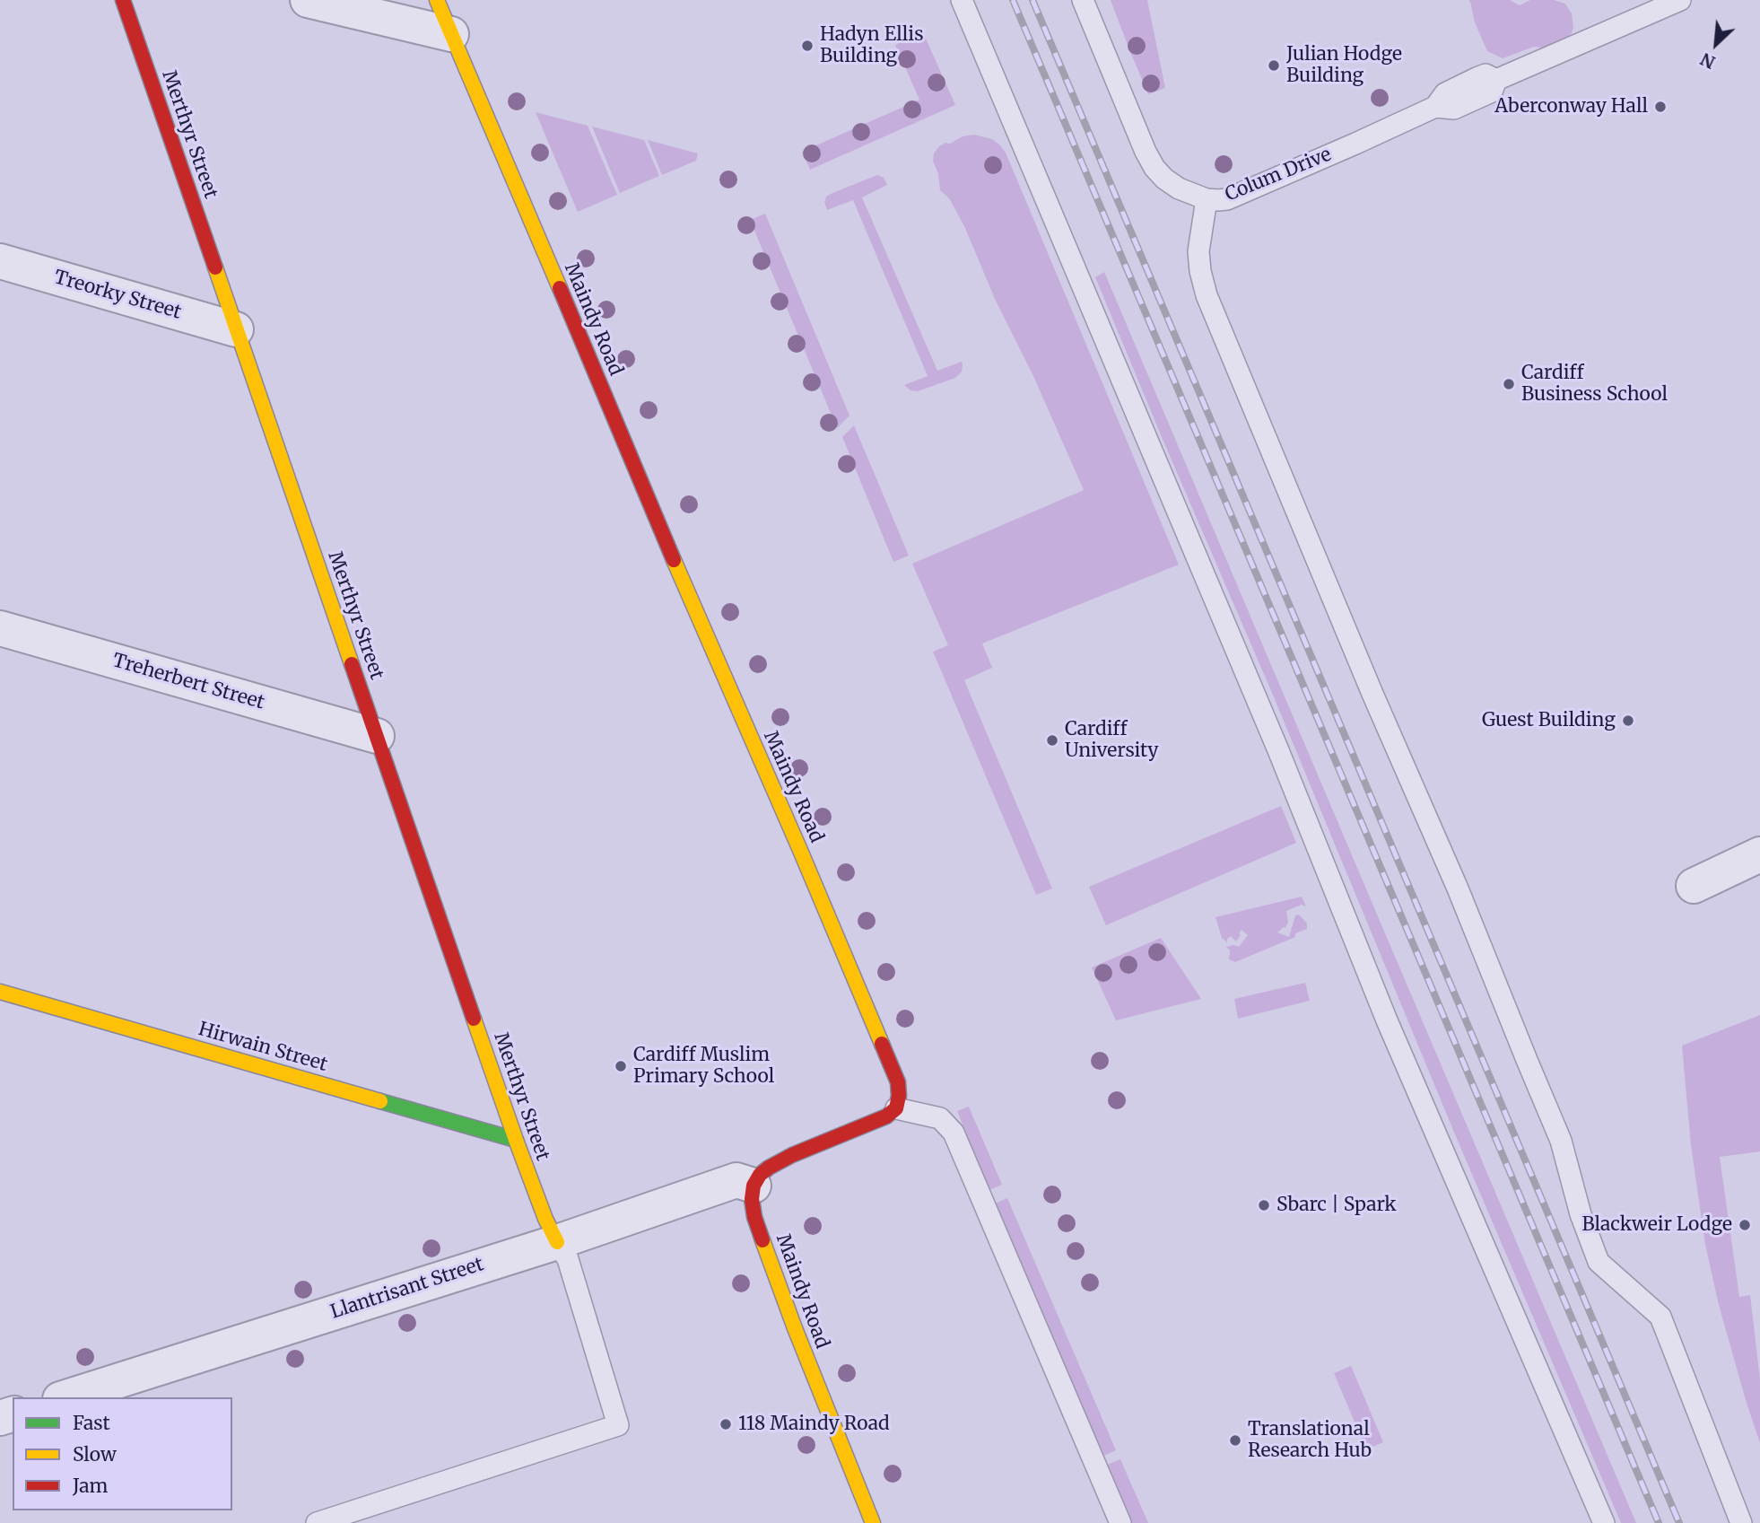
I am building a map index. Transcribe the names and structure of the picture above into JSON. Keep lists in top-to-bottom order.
{
  "streets": {
    "street": [
      "Merthyr Street",
      "Treorky Street",
      "Maindy Road",
      "Treherbert Street",
      "Hirwain Street",
      "Llantrisant Street"
    ],
    "lane": ["Colum Drive"]
  },
  "crossings": [
    ["Merthyr Street", "Treorky Street"],
    ["Merthyr Street", "Treherbert Street"],
    ["Merthyr Street", "Hirwain Street"],
    ["Merthyr Street", "Llantrisant Street"],
    ["Maindy Road", "Llantrisant Street"]
  ],
  "places": [
    "Hadyn Ellis Building",
    "Julian Hodge Building",
    "Aberconway Hall",
    "Cardiff Business School",
    "Guest Building",
    "Cardiff University",
    "Cardiff Muslim Primary School",
    "Sbarc | Spark",
    "Blackweir Lodge",
    "118 Maindy Road",
    "Translational Research Hub"
  ],
  "legend": ["Fast", "Slow", "Jam"],
  "north": "bottom left"
}
